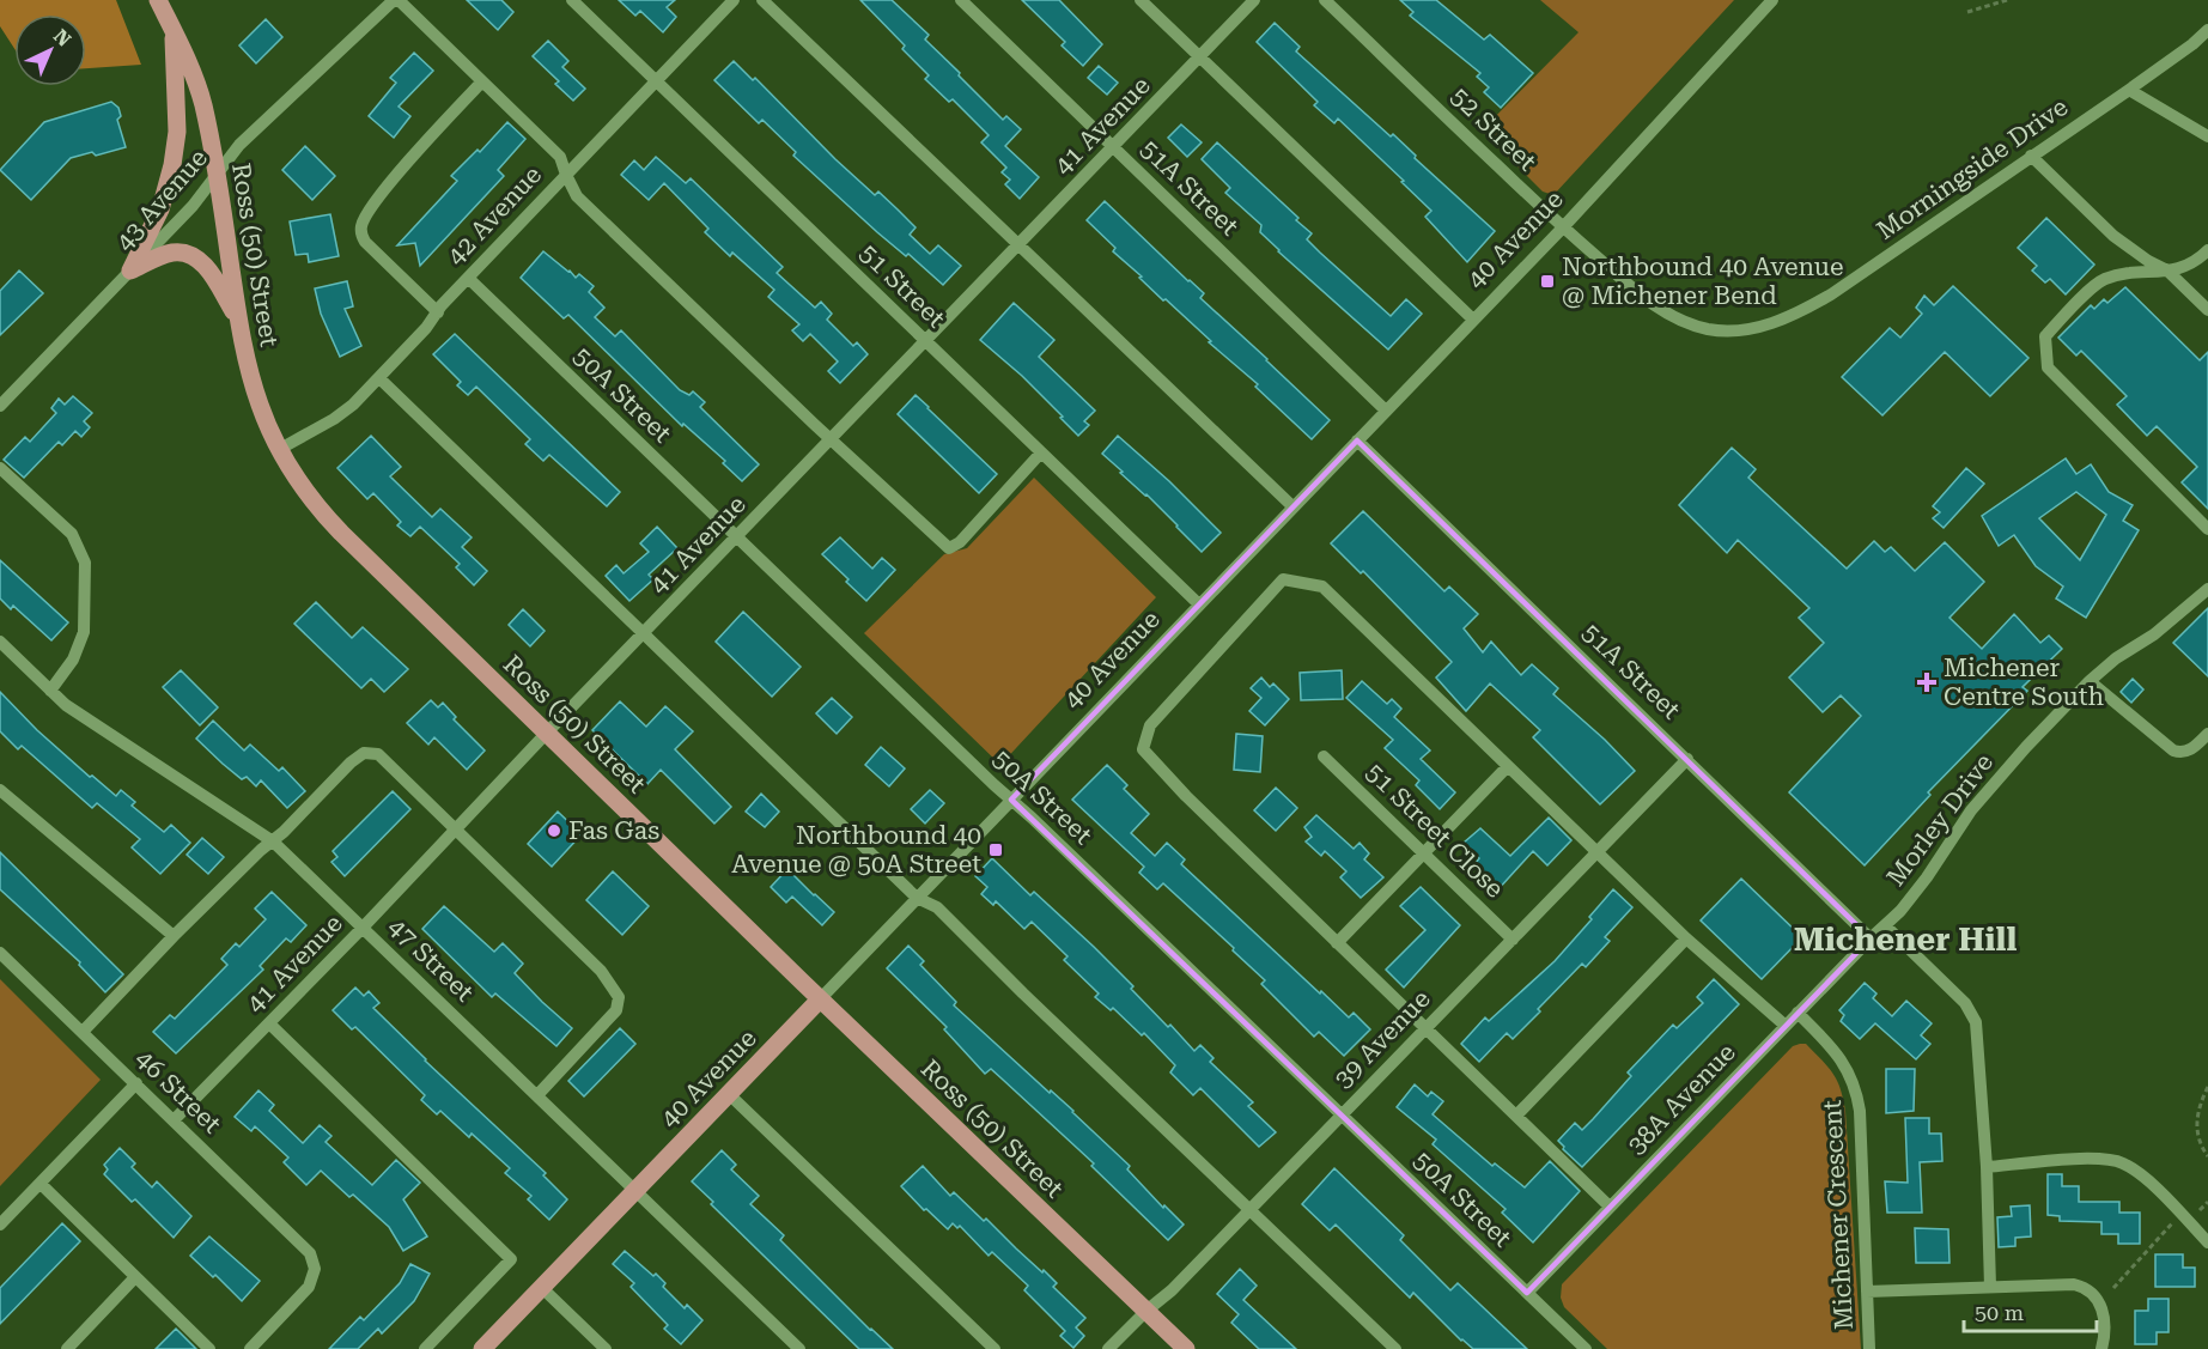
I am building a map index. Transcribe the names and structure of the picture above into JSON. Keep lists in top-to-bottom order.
{
  "streets": {
    "main road": ["40 Avenue", "Ross (50) Street"],
    "street": [
      "41 Avenue",
      "52 Street",
      "Morningside Drive",
      "51A Street",
      "43 Avenue",
      "42 Avenue",
      "51 Street",
      "50A Street",
      "Morley Drive",
      "51 Street Close",
      "47 Street",
      "39 Avenue",
      "46 Street",
      "38A Avenue",
      "Michener Crescent"
    ]
  },
  "crossings": [
    ["41 Avenue", "51A Street"],
    ["41 Avenue", "Ross (50) Street"],
    ["41 Avenue", "51 Street"],
    ["41 Avenue", "50A Street"],
    ["41 Avenue", "47 Street"],
    ["41 Avenue", "46 Street"],
    ["52 Street", "Morningside Drive"],
    ["52 Street", "40 Avenue"],
    ["51A Street", "40 Avenue"],
    ["51A Street", "Morley Drive"],
    ["51A Street", "39 Avenue"],
    ["51A Street", "38A Avenue"],
    ["43 Avenue", "Ross (50) Street"],
    ["42 Avenue", "Ross (50) Street"],
    ["42 Avenue", "51 Street"],
    ["42 Avenue", "50A Street"],
    ["40 Avenue", "Ross (50) Street"],
    ["40 Avenue", "51 Street"],
    ["40 Avenue", "50A Street"],
    ["40 Avenue", "47 Street"],
    ["Ross (50) Street", "39 Avenue"],
    ["50A Street", "39 Avenue"],
    ["50A Street", "38A Avenue"],
    ["Morley Drive", "38A Avenue"],
    ["51 Street Close", "39 Avenue"],
    ["38A Avenue", "Michener Crescent"]
  ],
  "districts": ["Michener Hill"],
  "places": {
    "transit": ["Northbound 40 Avenue @ Michener Bend", "Northbound 40 Avenue @ 50A Street"],
    "health": ["Michener Centre South"],
    "other": ["Fas Gas"]
  },
  "scale_bar": "50 m",
  "north": "top right"
}
